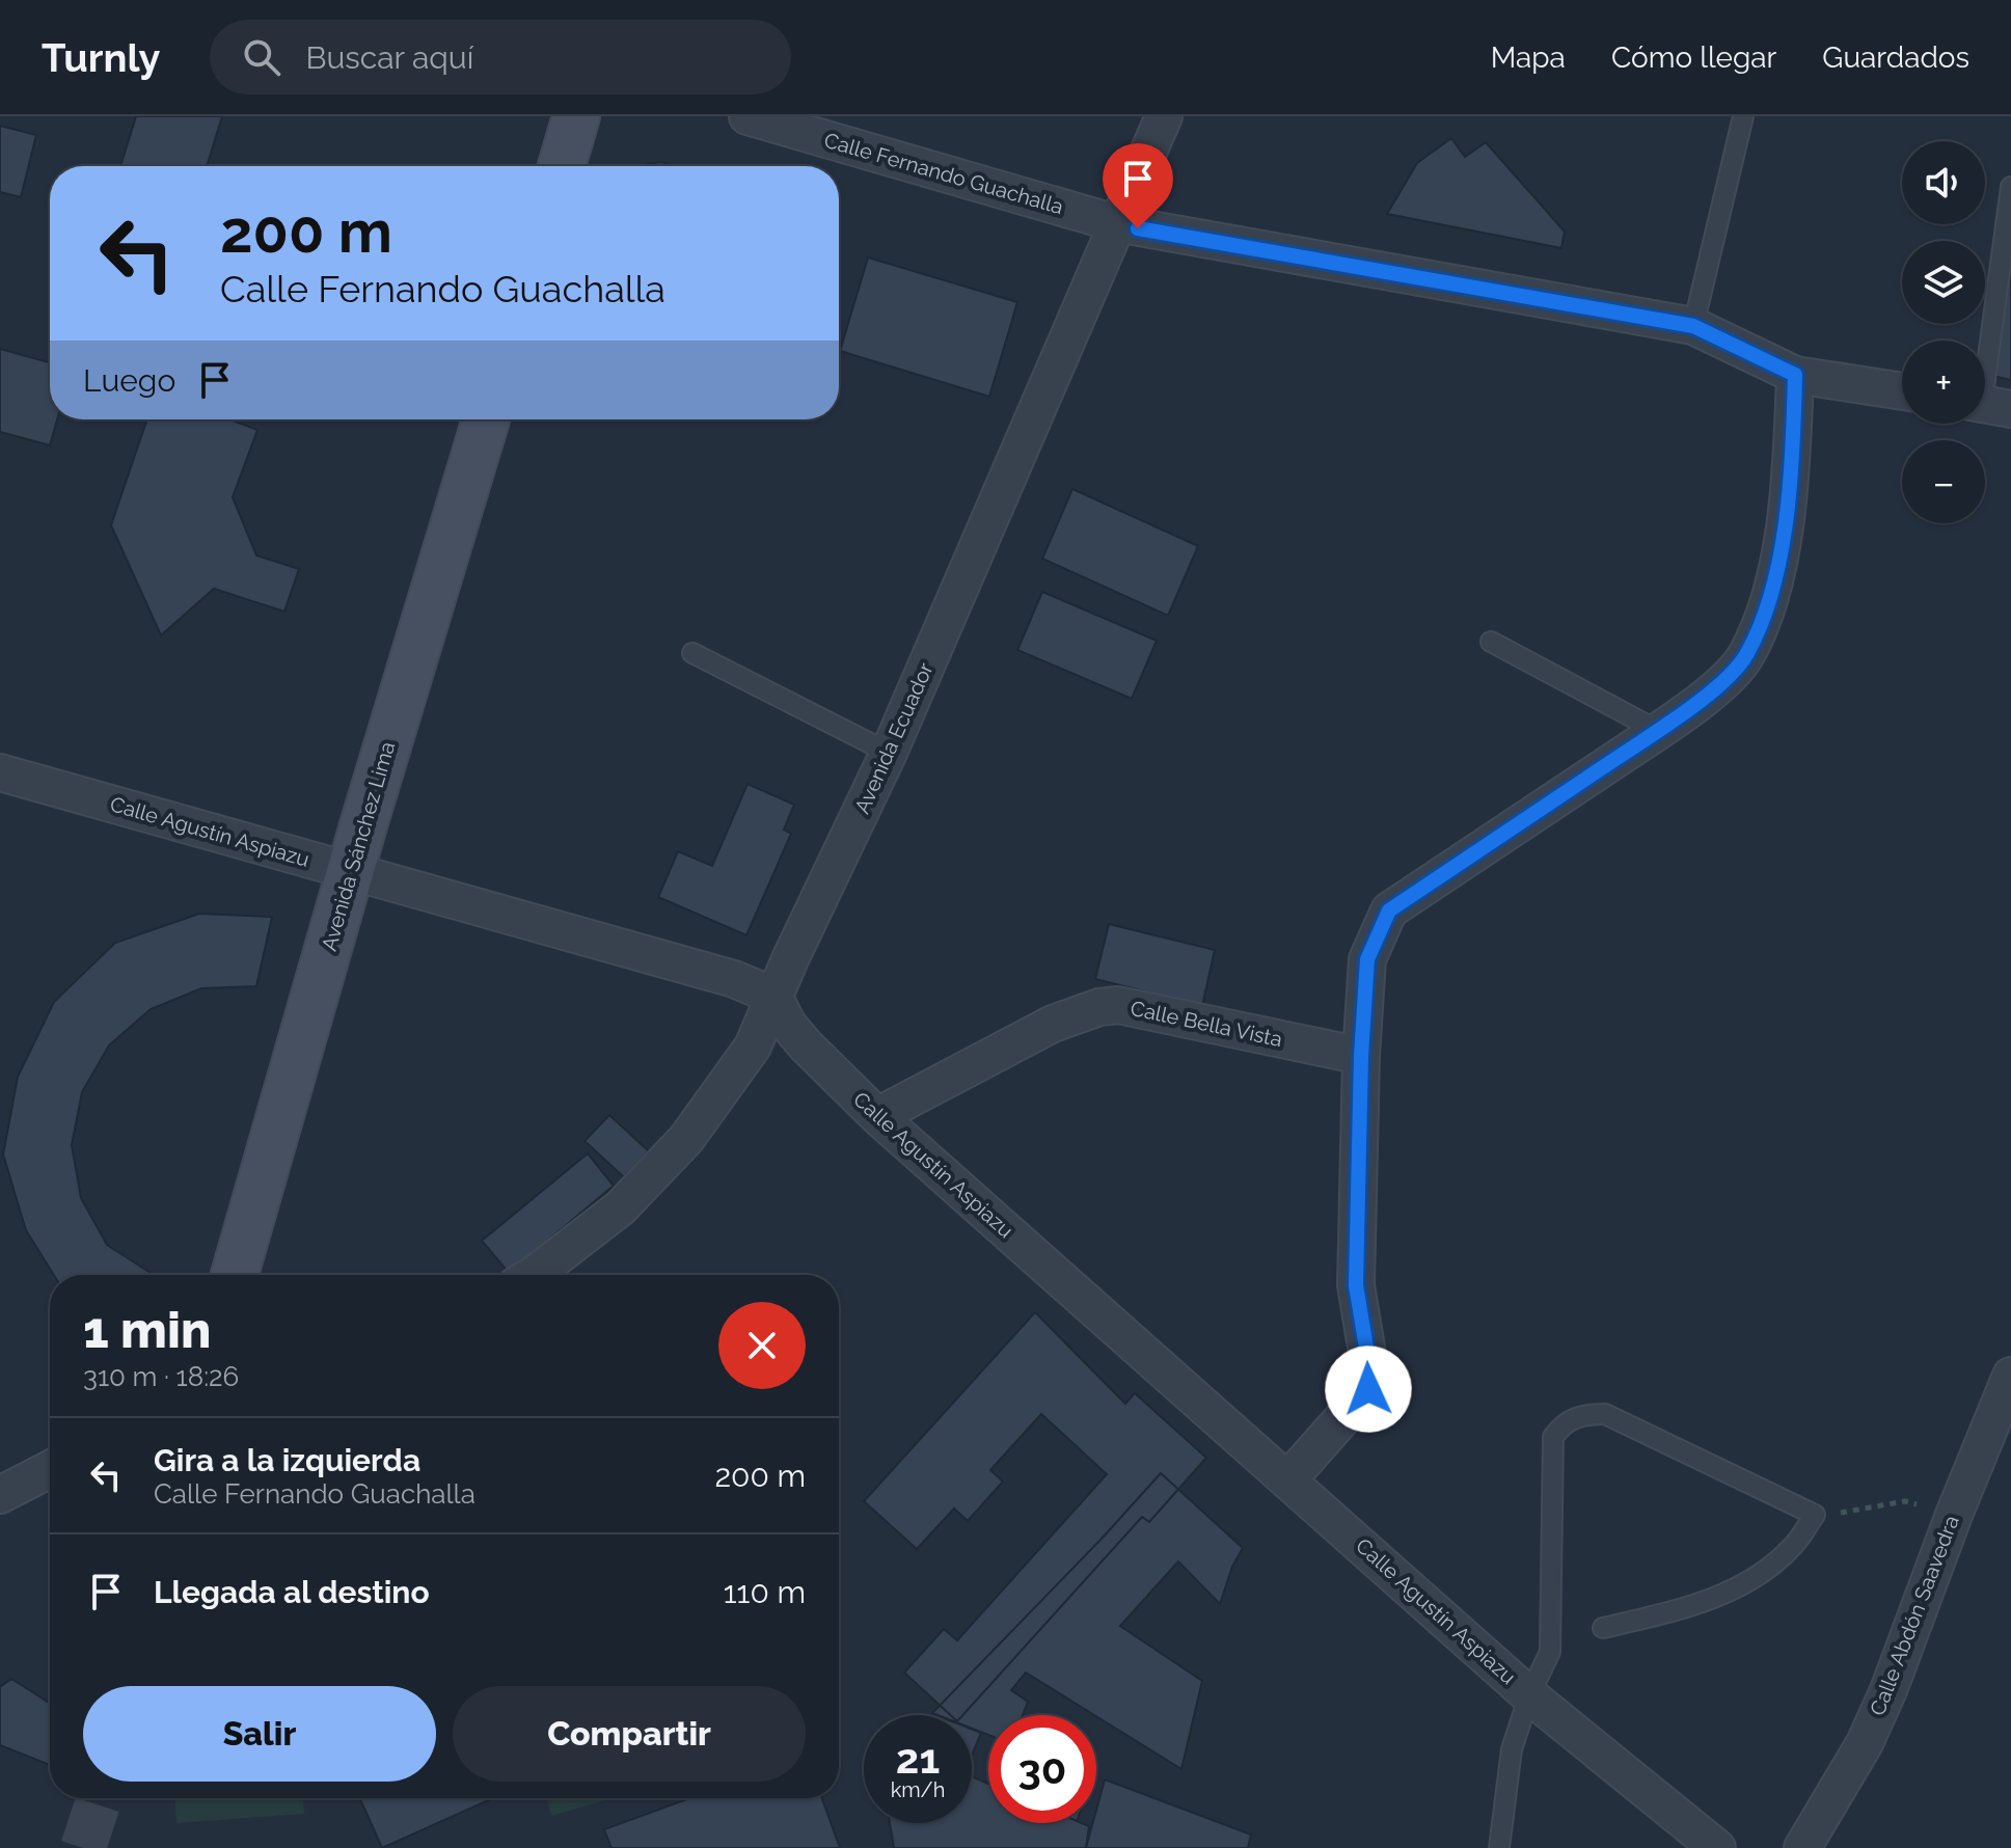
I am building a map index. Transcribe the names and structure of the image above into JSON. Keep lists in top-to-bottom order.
{
  "streets": {
    "main road": ["Avenida Sánchez Lima"],
    "street": [
      "Calle Fernando Guachalla",
      "Avenida Ecuador",
      "Calle Agustín Aspiazu",
      "Calle Bella Vista",
      "Calle Abdón Saavedra"
    ]
  },
  "crossings": [
    ["Calle Fernando Guachalla", "Avenida Ecuador"],
    ["Avenida Ecuador", "Calle Agustín Aspiazu"],
    ["Calle Agustín Aspiazu", "Avenida Sánchez Lima"],
    ["Calle Agustín Aspiazu", "Calle Bella Vista"]
  ],
  "page": {
    "header": "Turnly",
    "search": "Buscar aquí",
    "nav": ["Mapa", "Cómo llegar", "Guardados"],
    "map_buttons": ["+", "−"],
    "turn": ["200 m", "Calle Fernando Guachalla"],
    "then": "Luego",
    "heading": ["1 min", "310 m · 18:26"],
    "list": [
      {
        "name": "Gira a la izquierda",
        "note": "Calle Fernando Guachalla",
        "value": "200 m"
      },
      {
        "name": "Llegada al destino",
        "value": "110 m"
      }
    ],
    "buttons": ["Salir", "Compartir"],
    "speed": "21 km/h",
    "limit": "30"
  }
}
